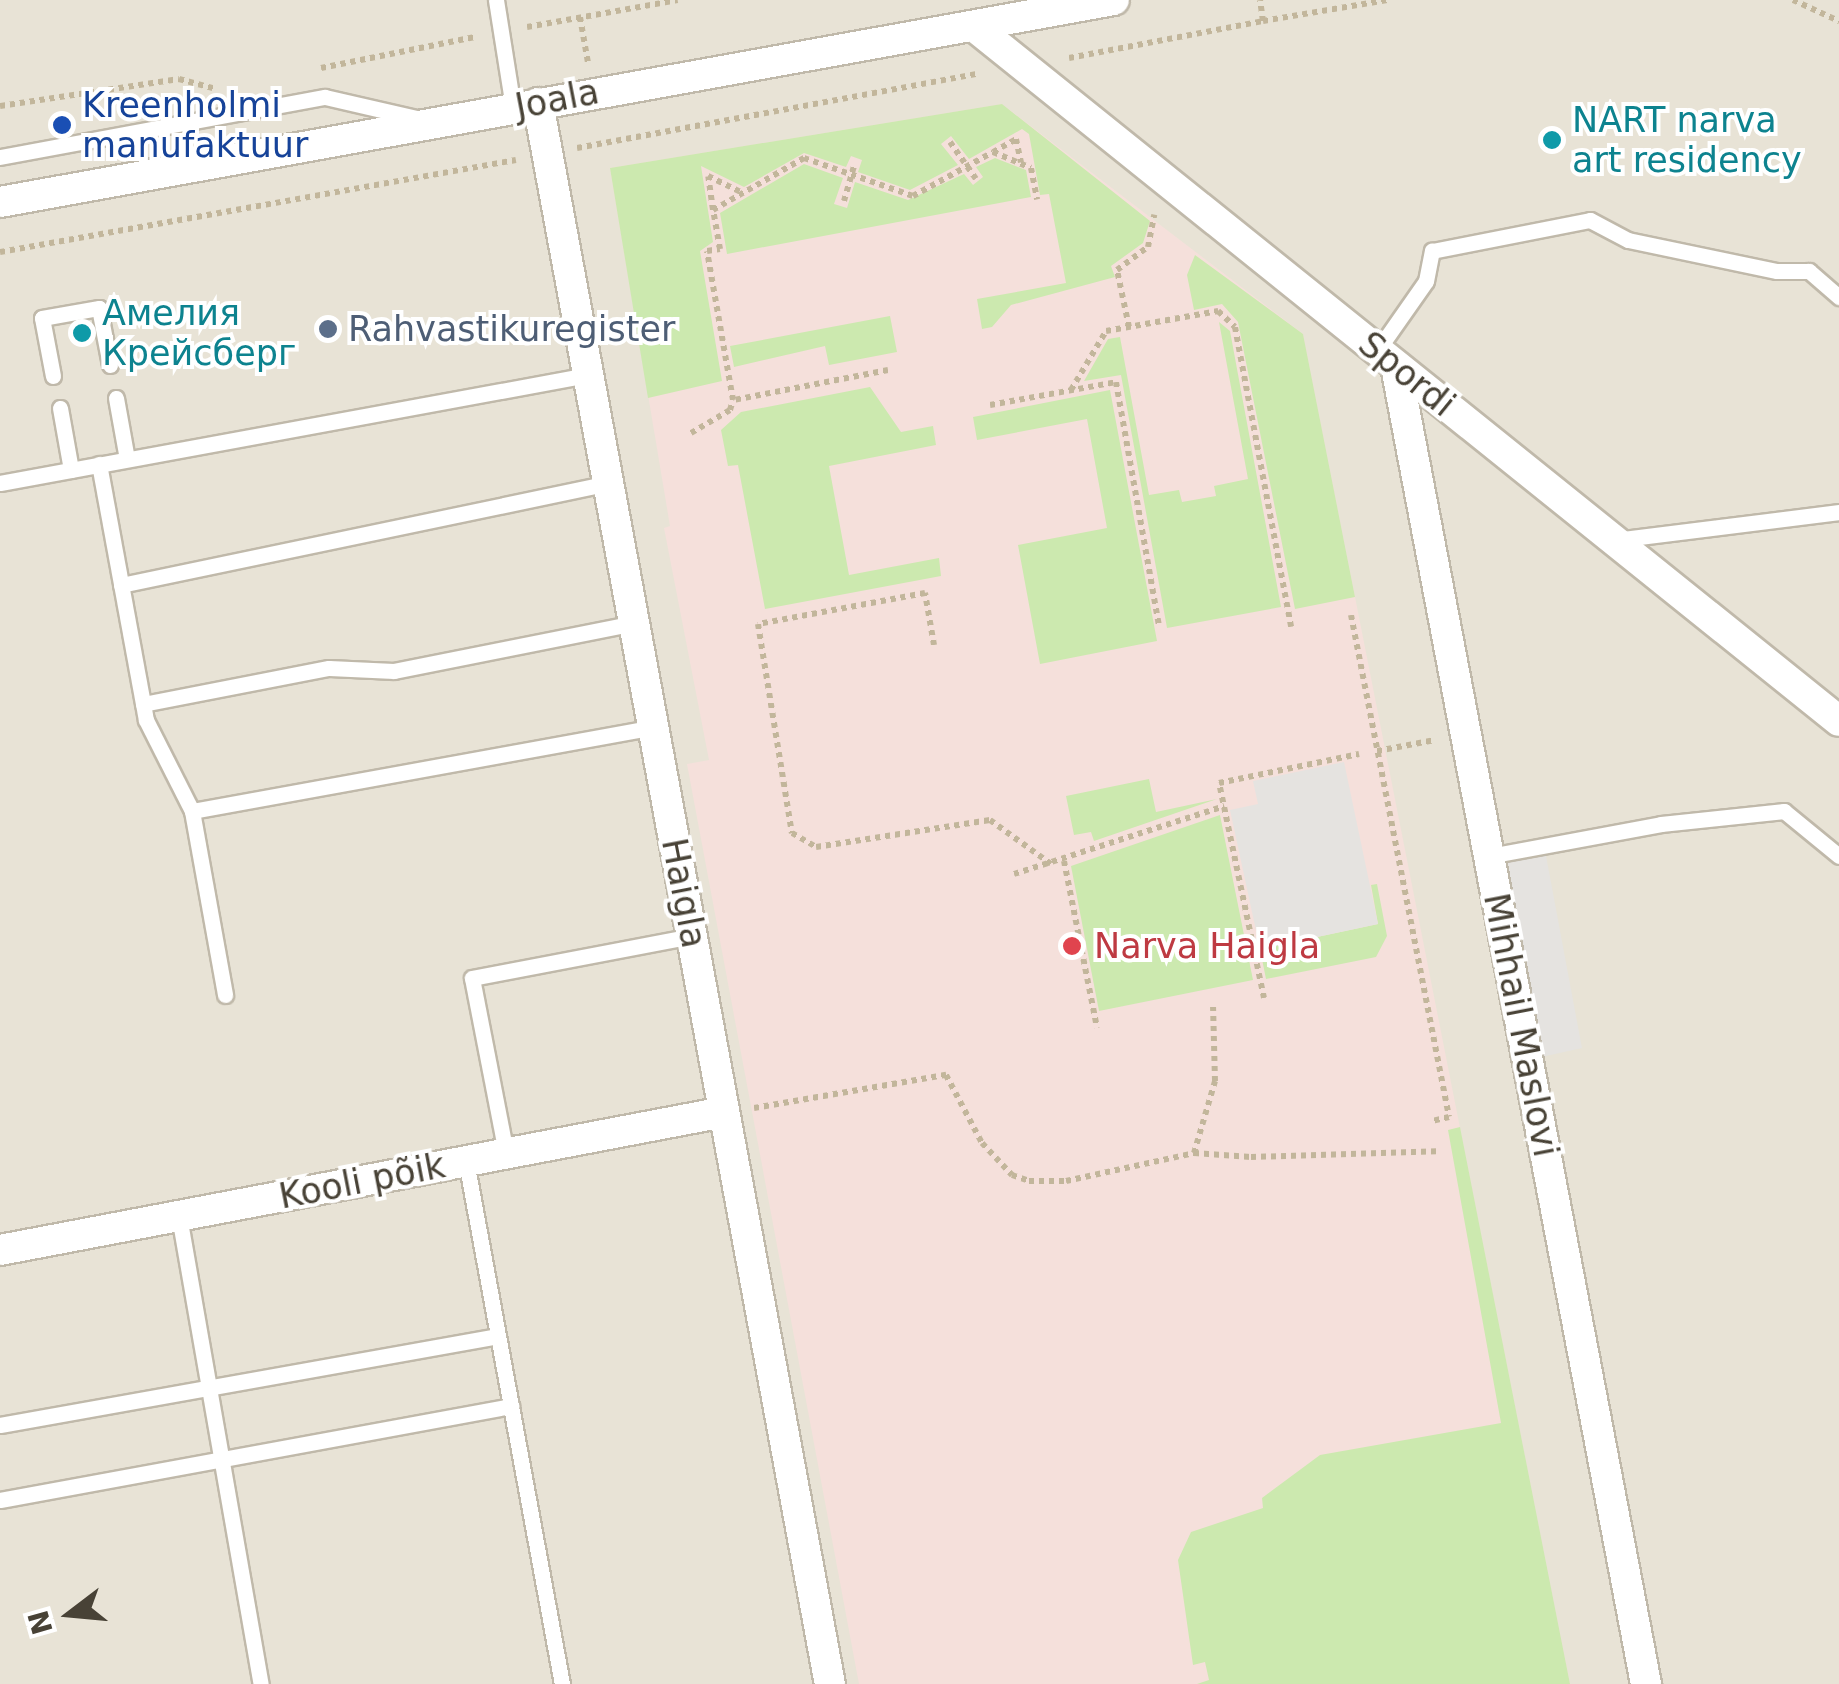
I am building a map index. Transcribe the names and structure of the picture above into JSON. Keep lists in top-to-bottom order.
{
  "streets": {
    "street": [
      "Joala",
      "Spordi",
      "Haigla",
      "Mihhail Maslovi",
      "Kooli põik"
    ]
  },
  "crossings": [
    ["Joala", "Spordi"],
    ["Joala", "Haigla"],
    ["Spordi", "Mihhail Maslovi"],
    ["Haigla", "Kooli põik"]
  ],
  "places": [
    "Kreenholmi manufaktuur",
    "NART narva art residency",
    "Rahvastikuregister",
    "Амелия Крейсберг",
    "Narva Haigla"
  ],
  "north": "left"
}
